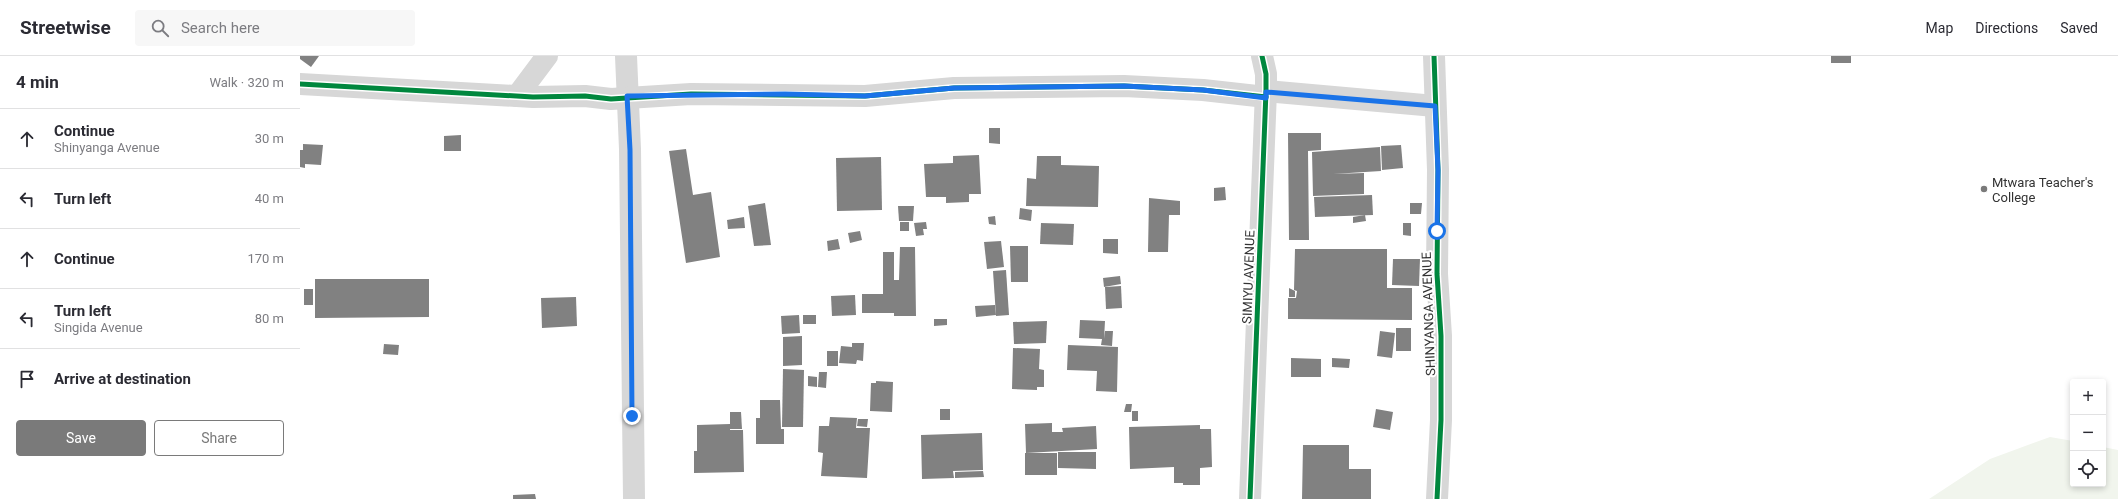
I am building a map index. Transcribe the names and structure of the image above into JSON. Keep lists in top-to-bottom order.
{
  "streets": {
    "street": ["SIMIYU AVENUE", "SHINYANGA AVENUE"]
  },
  "places": ["Mtwara Teacher's College"],
  "page": {
    "header": "Streetwise",
    "search": "Search here",
    "nav": ["Map", "Directions", "Saved"],
    "heading": ["4 min", "Walk · 320 m"],
    "list": [
      ["Continue", "Shinyanga Avenue", "30 m"],
      ["Turn left", "40 m"],
      ["Continue", "170 m"],
      ["Turn left", "Singida Avenue", "80 m"],
      "Arrive at destination"
    ],
    "map_buttons": ["+", "−"],
    "buttons": ["Save", "Share"]
  }
}
